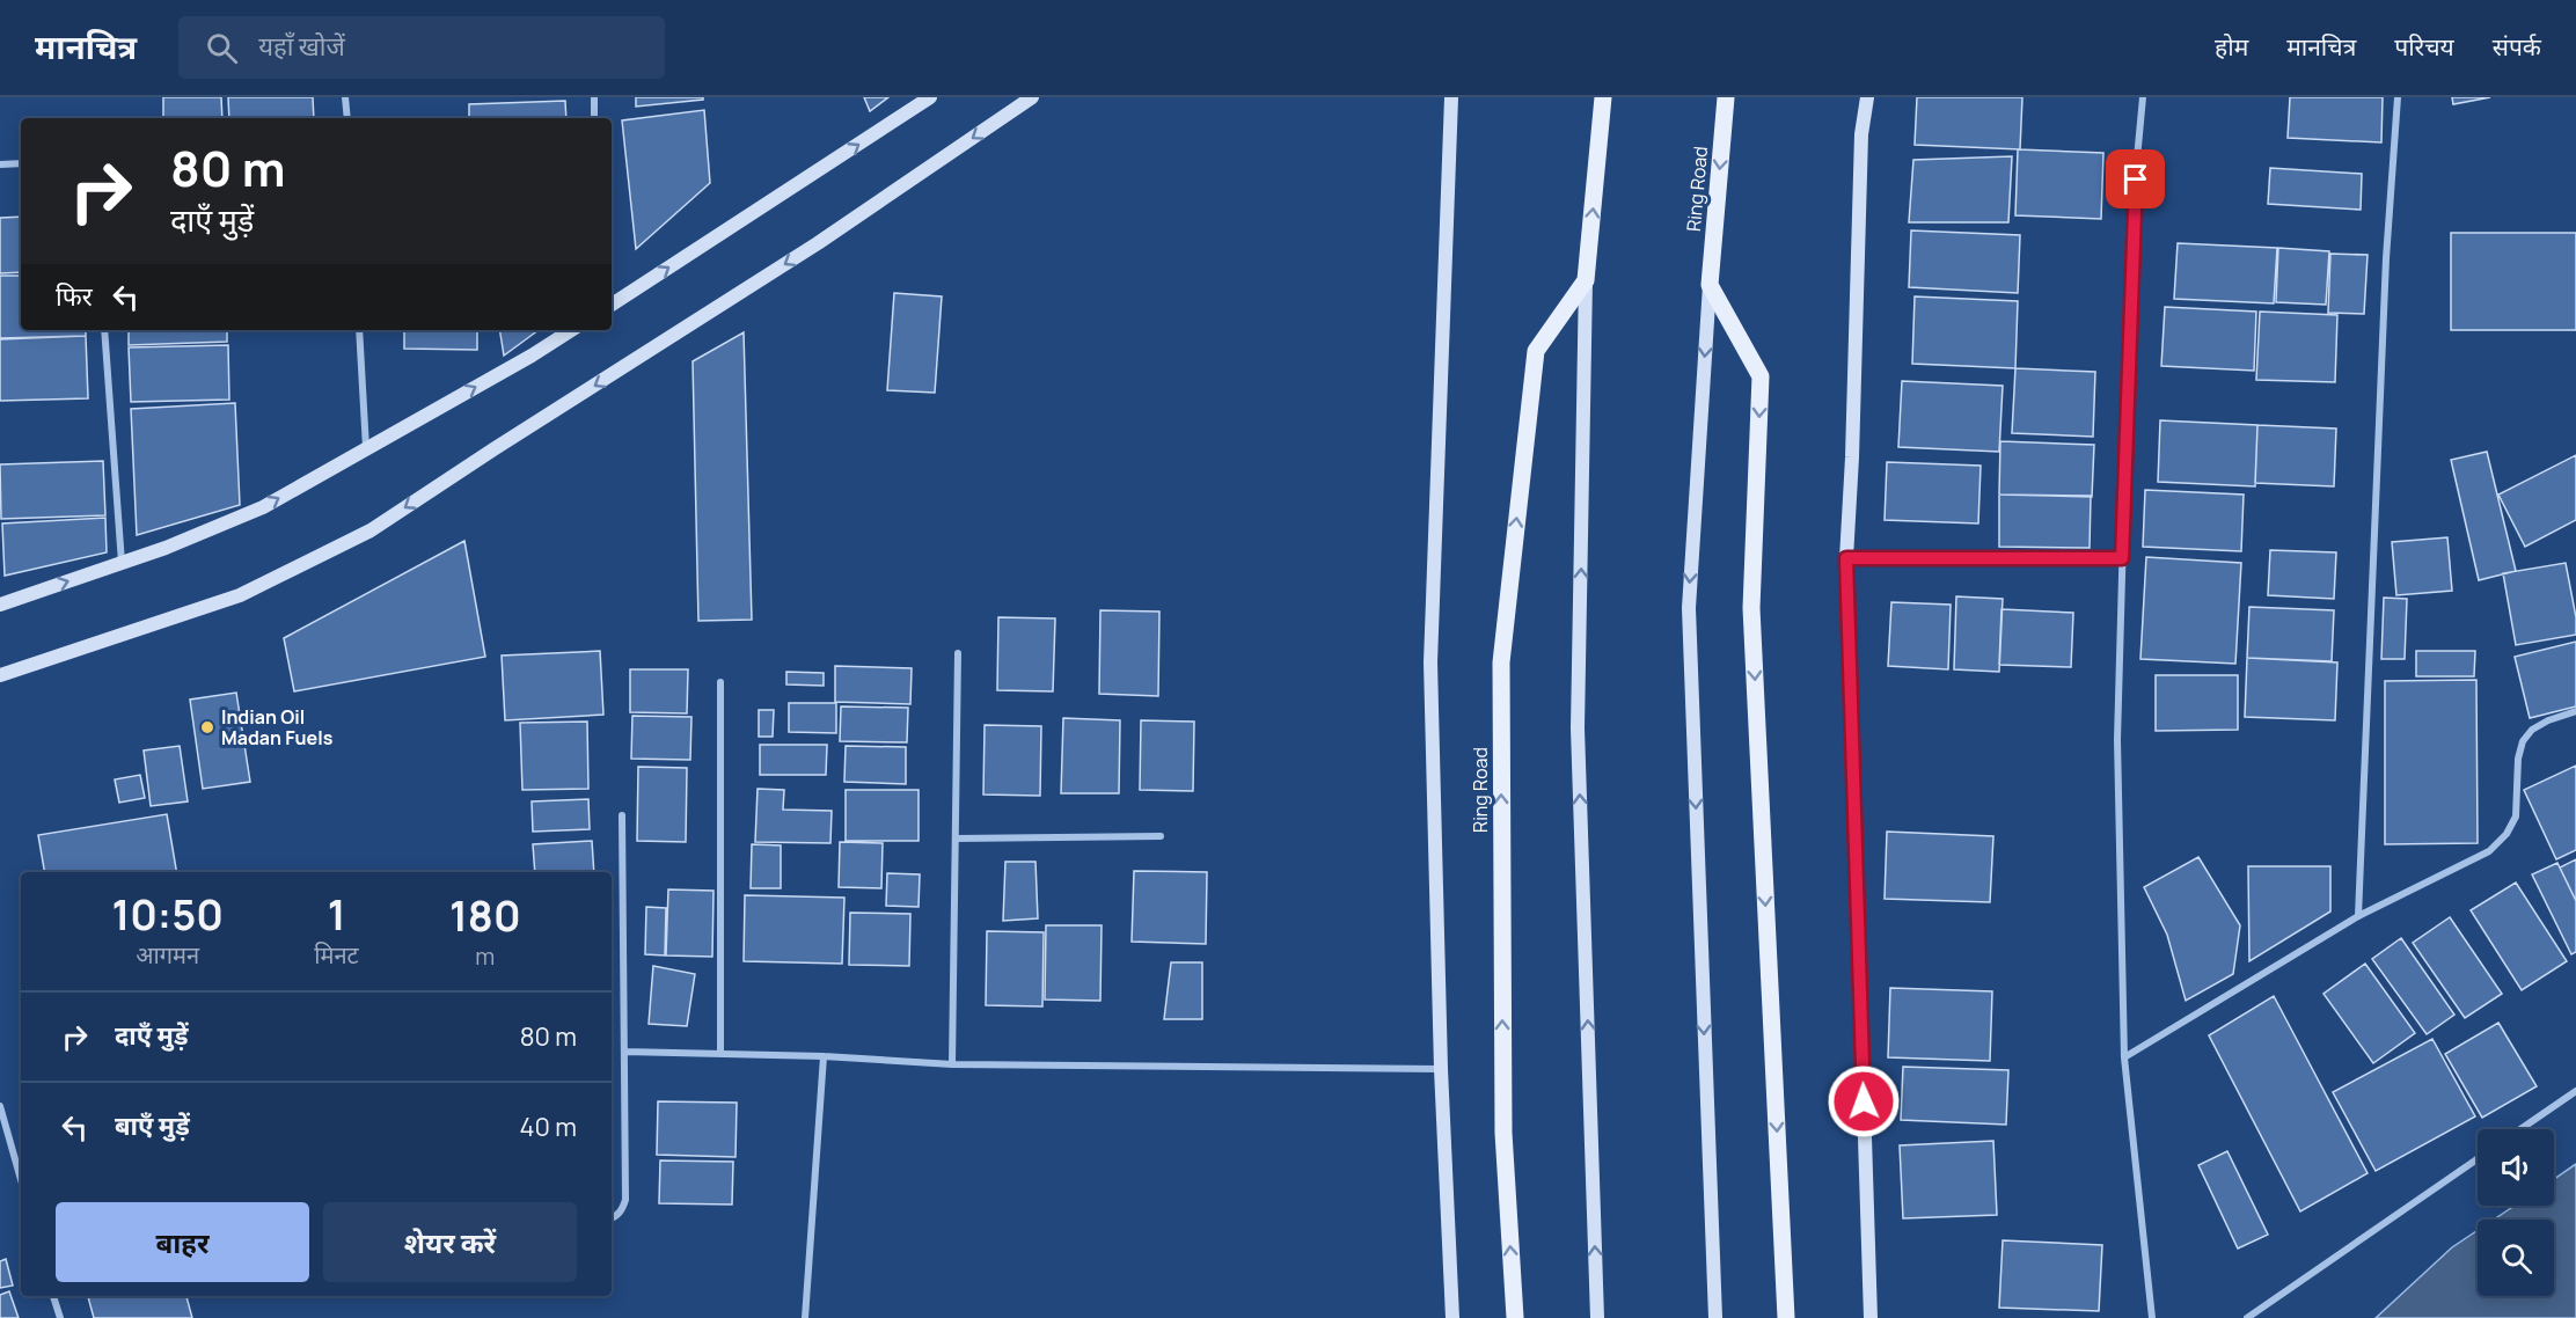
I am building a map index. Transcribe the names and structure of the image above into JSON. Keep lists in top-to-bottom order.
{
  "streets": {
    "main road": ["Ring Road"]
  },
  "places": ["Indian Oil Madan Fuels"],
  "page": {
    "header": "मानचित्र",
    "search": "यहाँ खोजें",
    "nav": [
      "होम",
      "मानचित्र",
      "परिचय",
      "संपर्क"
    ],
    "turn": ["80 m", "दाएँ मुड़ें"],
    "then": "फिर",
    "eta": [
      "10:50",
      "आगमन",
      "1",
      "मिनट",
      "180",
      "m"
    ],
    "list": [
      {
        "name": "दाएँ मुड़ें",
        "value": "80 m"
      },
      {
        "name": "बाएँ मुड़ें",
        "value": "40 m"
      }
    ],
    "buttons": ["बाहर", "शेयर करें"]
  }
}
